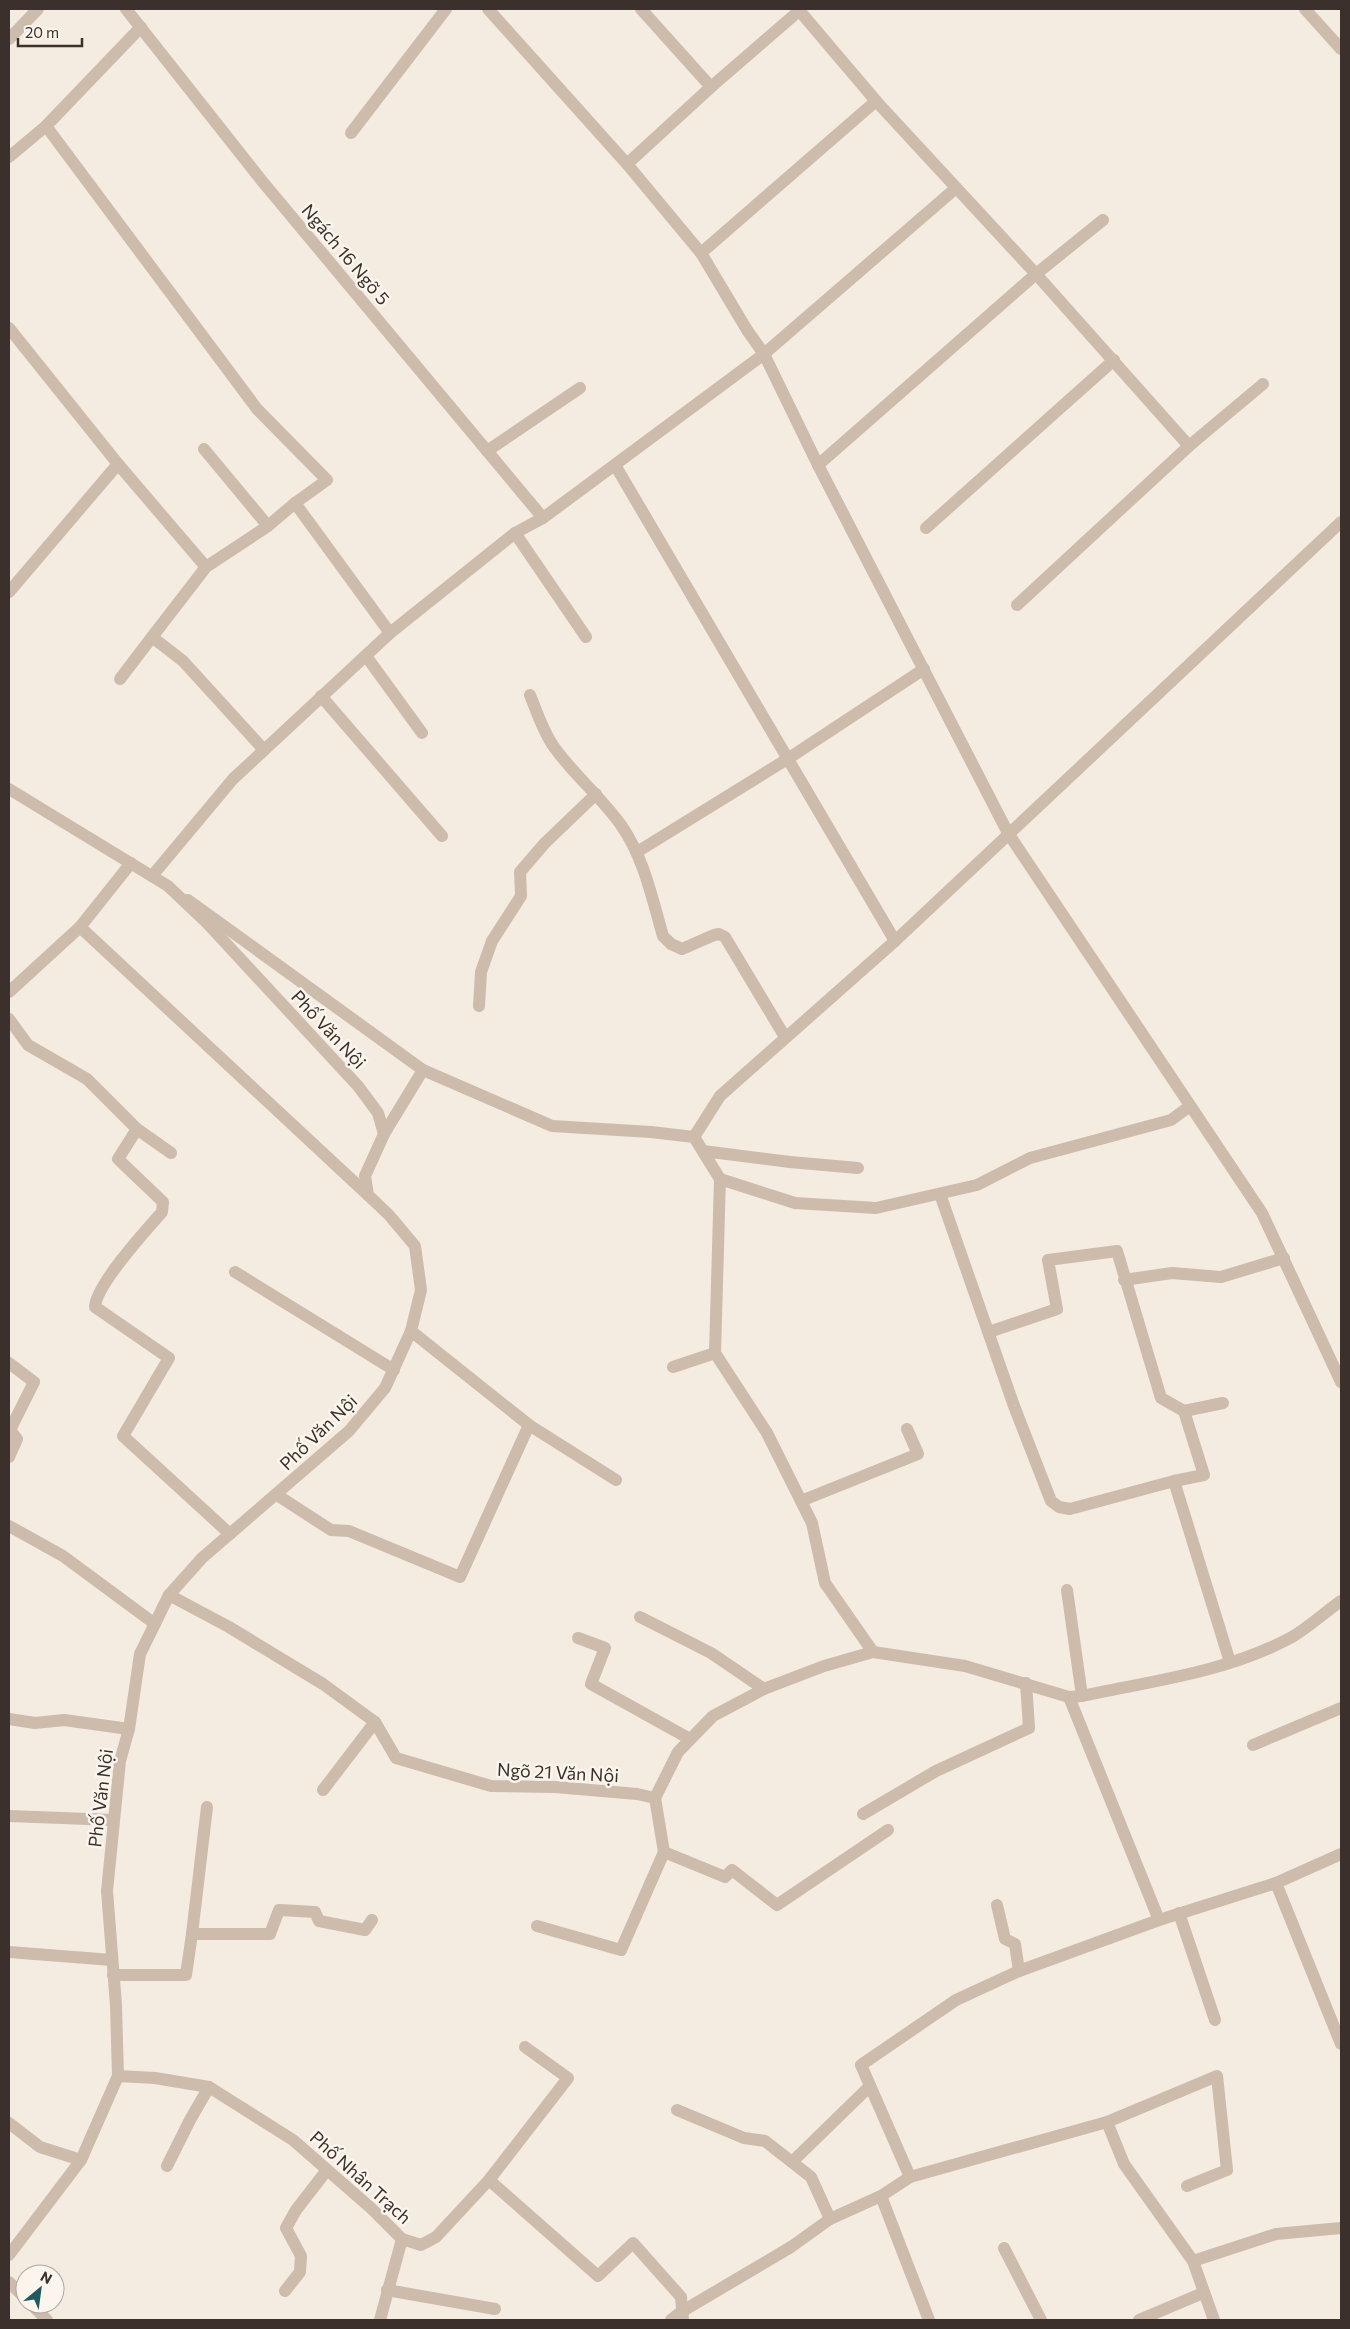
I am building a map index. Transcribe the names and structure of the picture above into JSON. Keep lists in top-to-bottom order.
{
  "streets": {
    "street": [
      "Ngách 16 Ngõ 5",
      "Phố Văn Nội",
      "Ngõ 21 Văn Nội",
      "Phố Nhân Trạch"
    ]
  },
  "crossings": [
    ["Phố Văn Nội", "Ngõ 21 Văn Nội"],
    ["Phố Văn Nội", "Phố Nhân Trạch"]
  ],
  "scale_bar": "20 m",
  "north": "top right"
}
